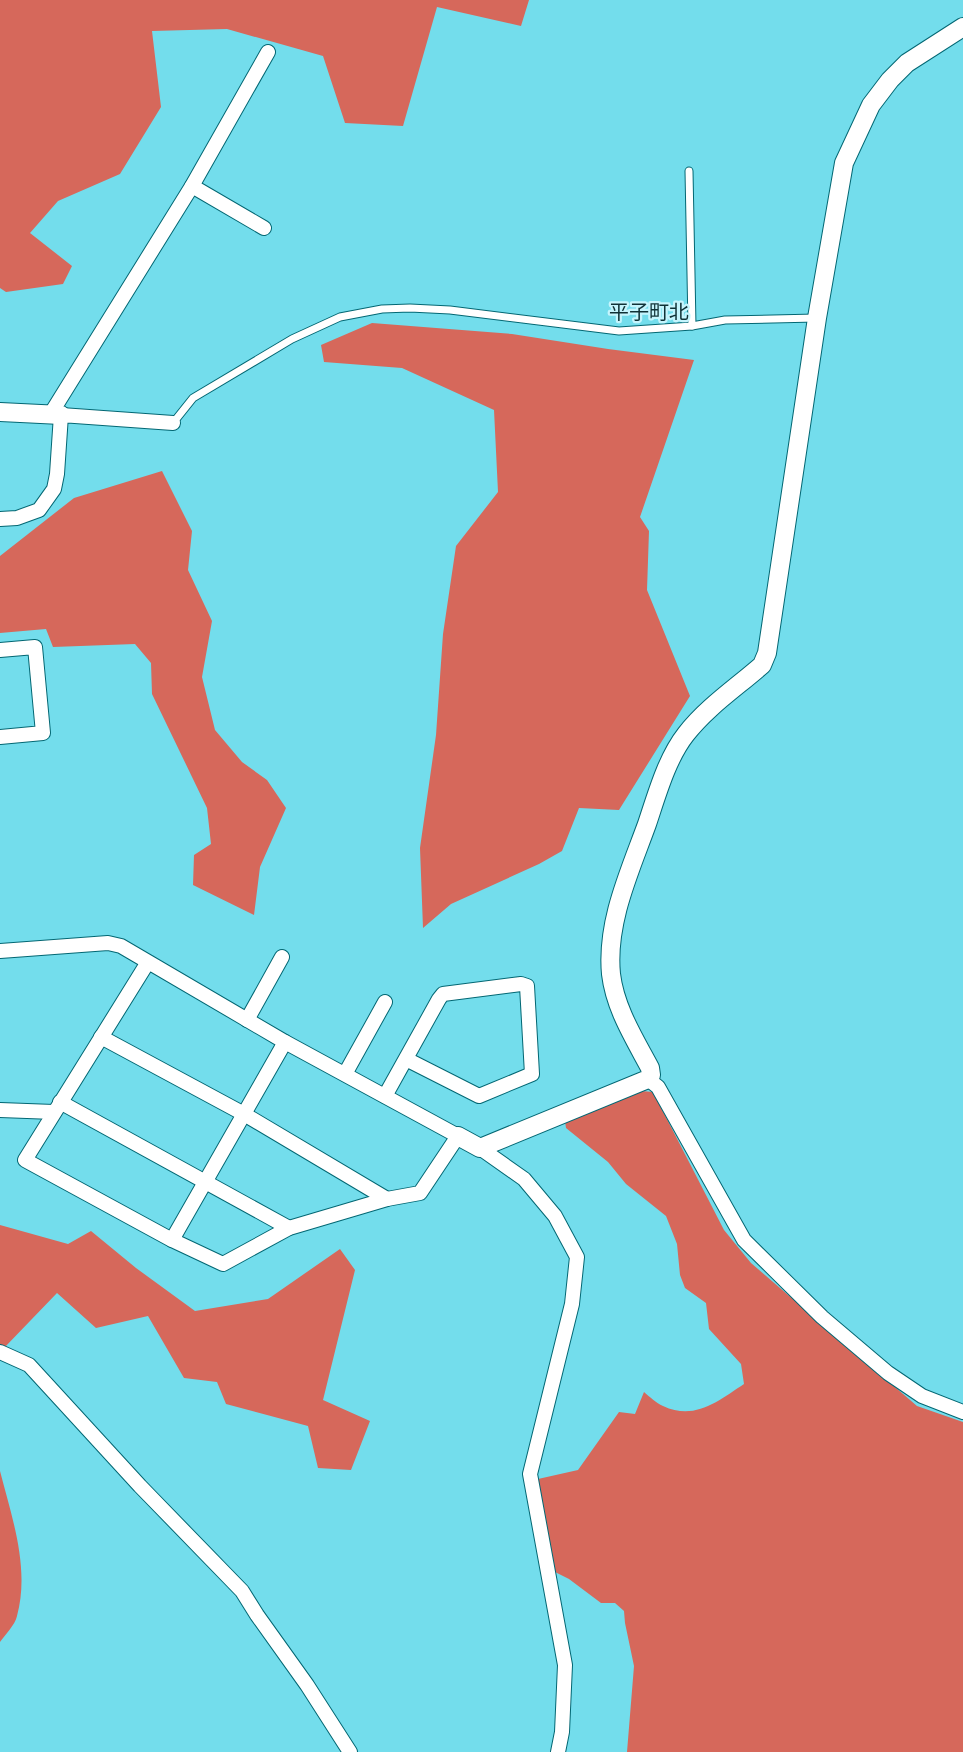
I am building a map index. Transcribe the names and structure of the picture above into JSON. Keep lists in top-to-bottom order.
{
  "districts": ["平子町北"]
}
